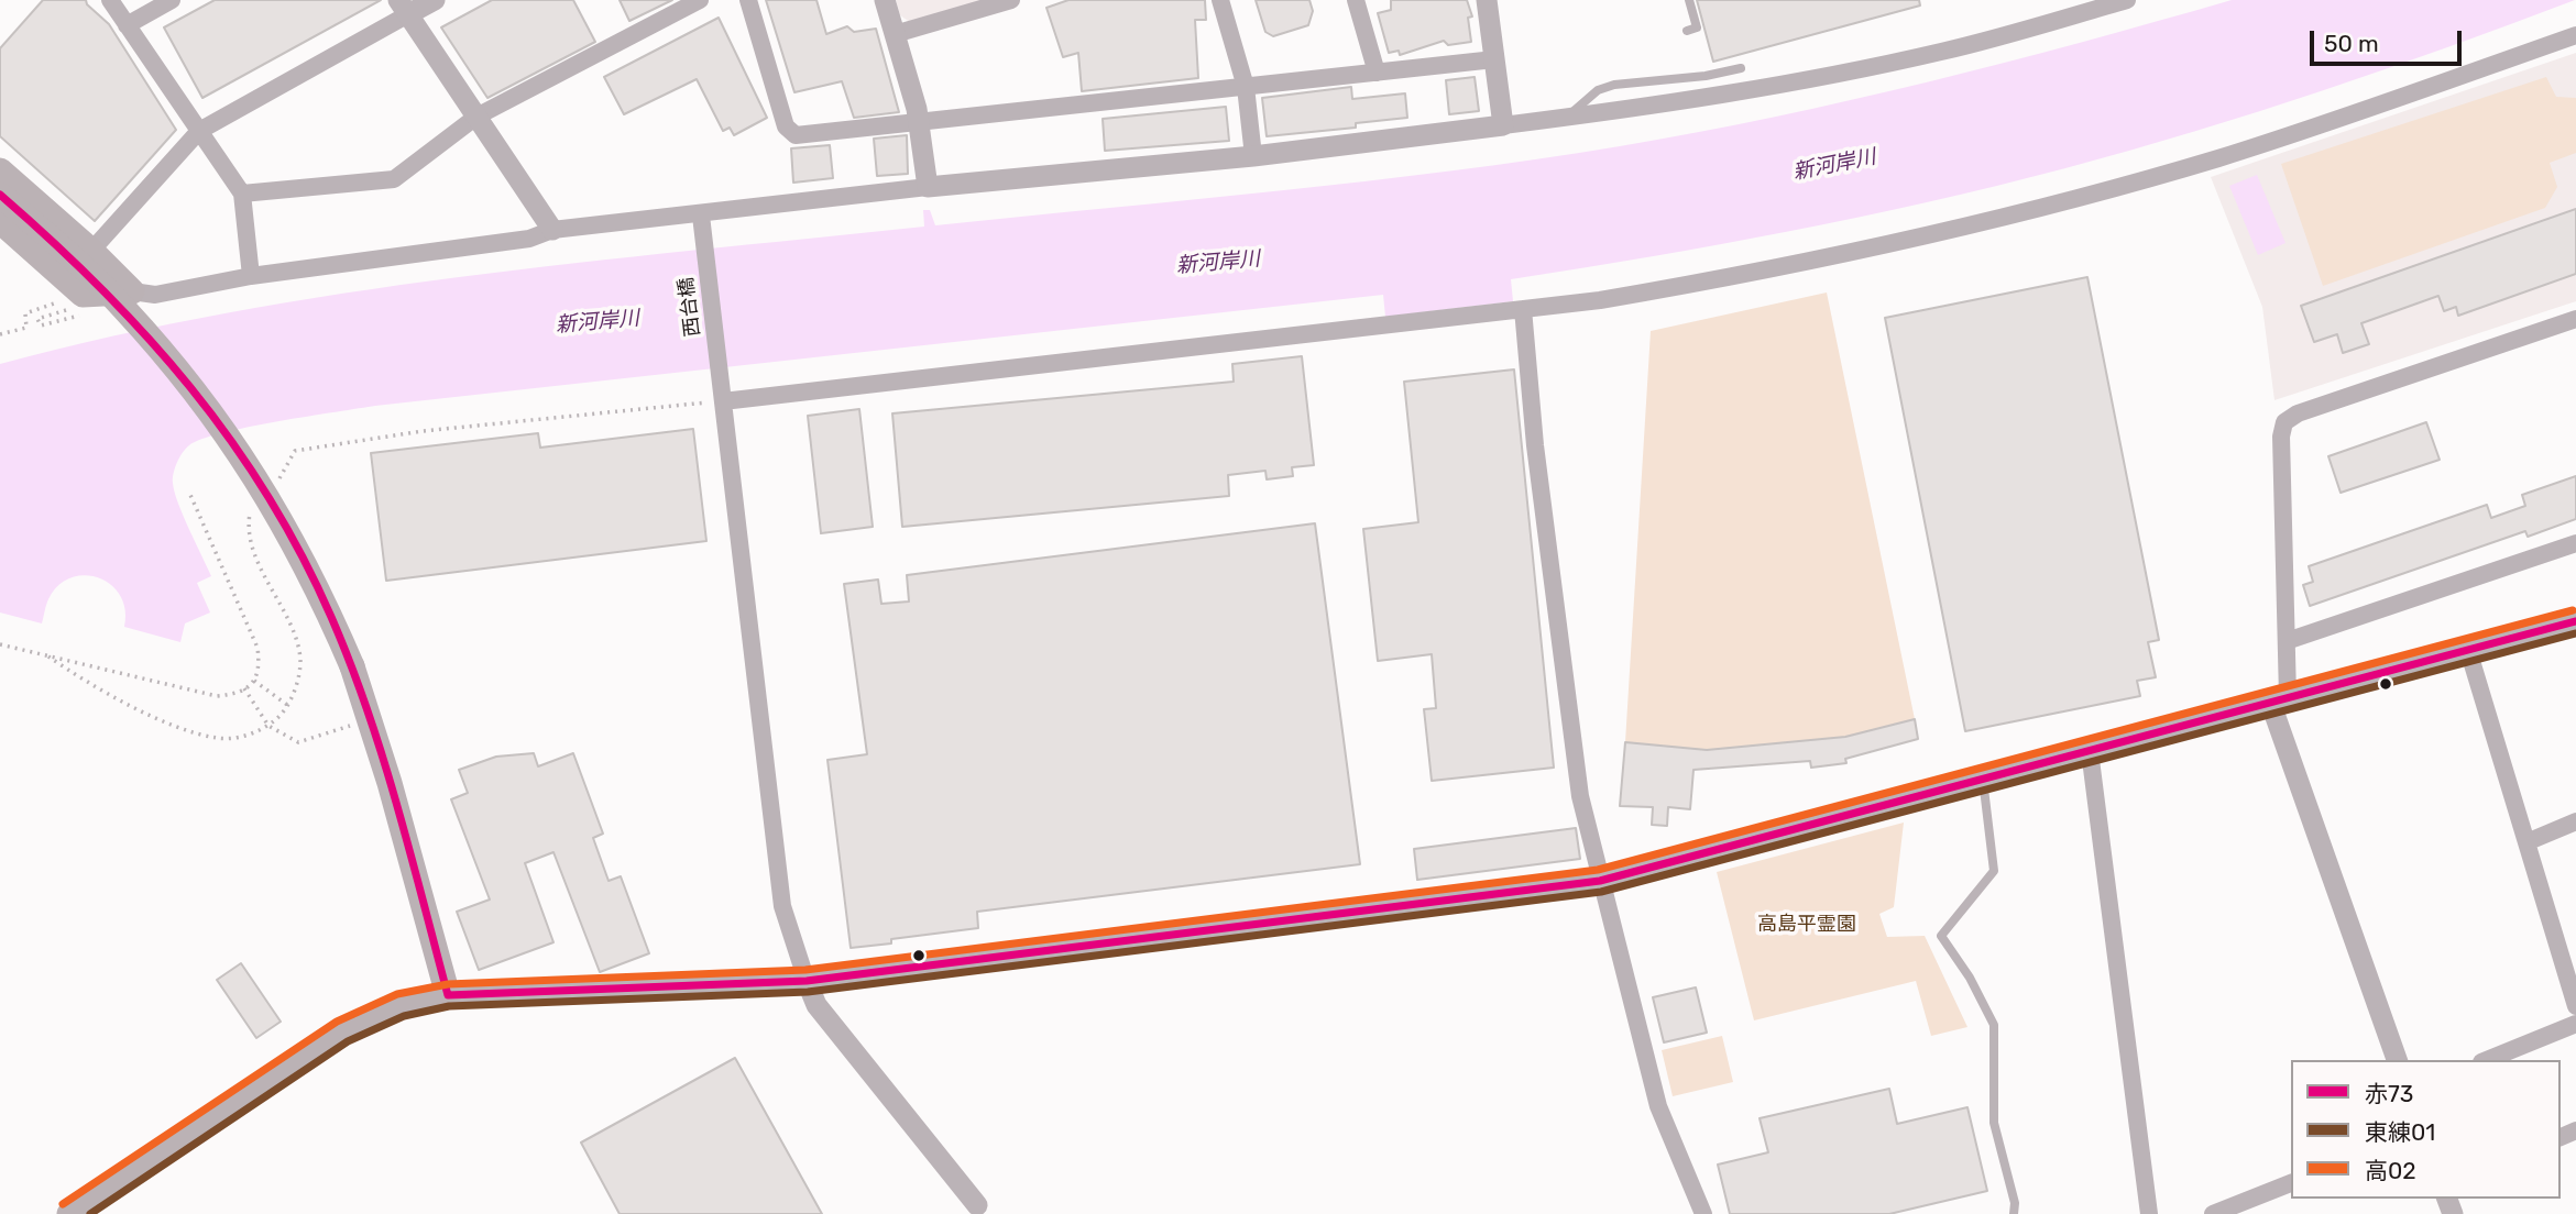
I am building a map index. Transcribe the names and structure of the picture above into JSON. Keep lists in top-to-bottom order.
{
  "streets": {
    "street": ["西台橋"]
  },
  "water": ["新河岸川"],
  "parks": ["高島平霊園"],
  "lines": ["transit line 赤73", "transit line 高02", "transit line 東練01"],
  "legend": ["赤73", "東練01", "高02"],
  "scale_bar": "50 m"
}
